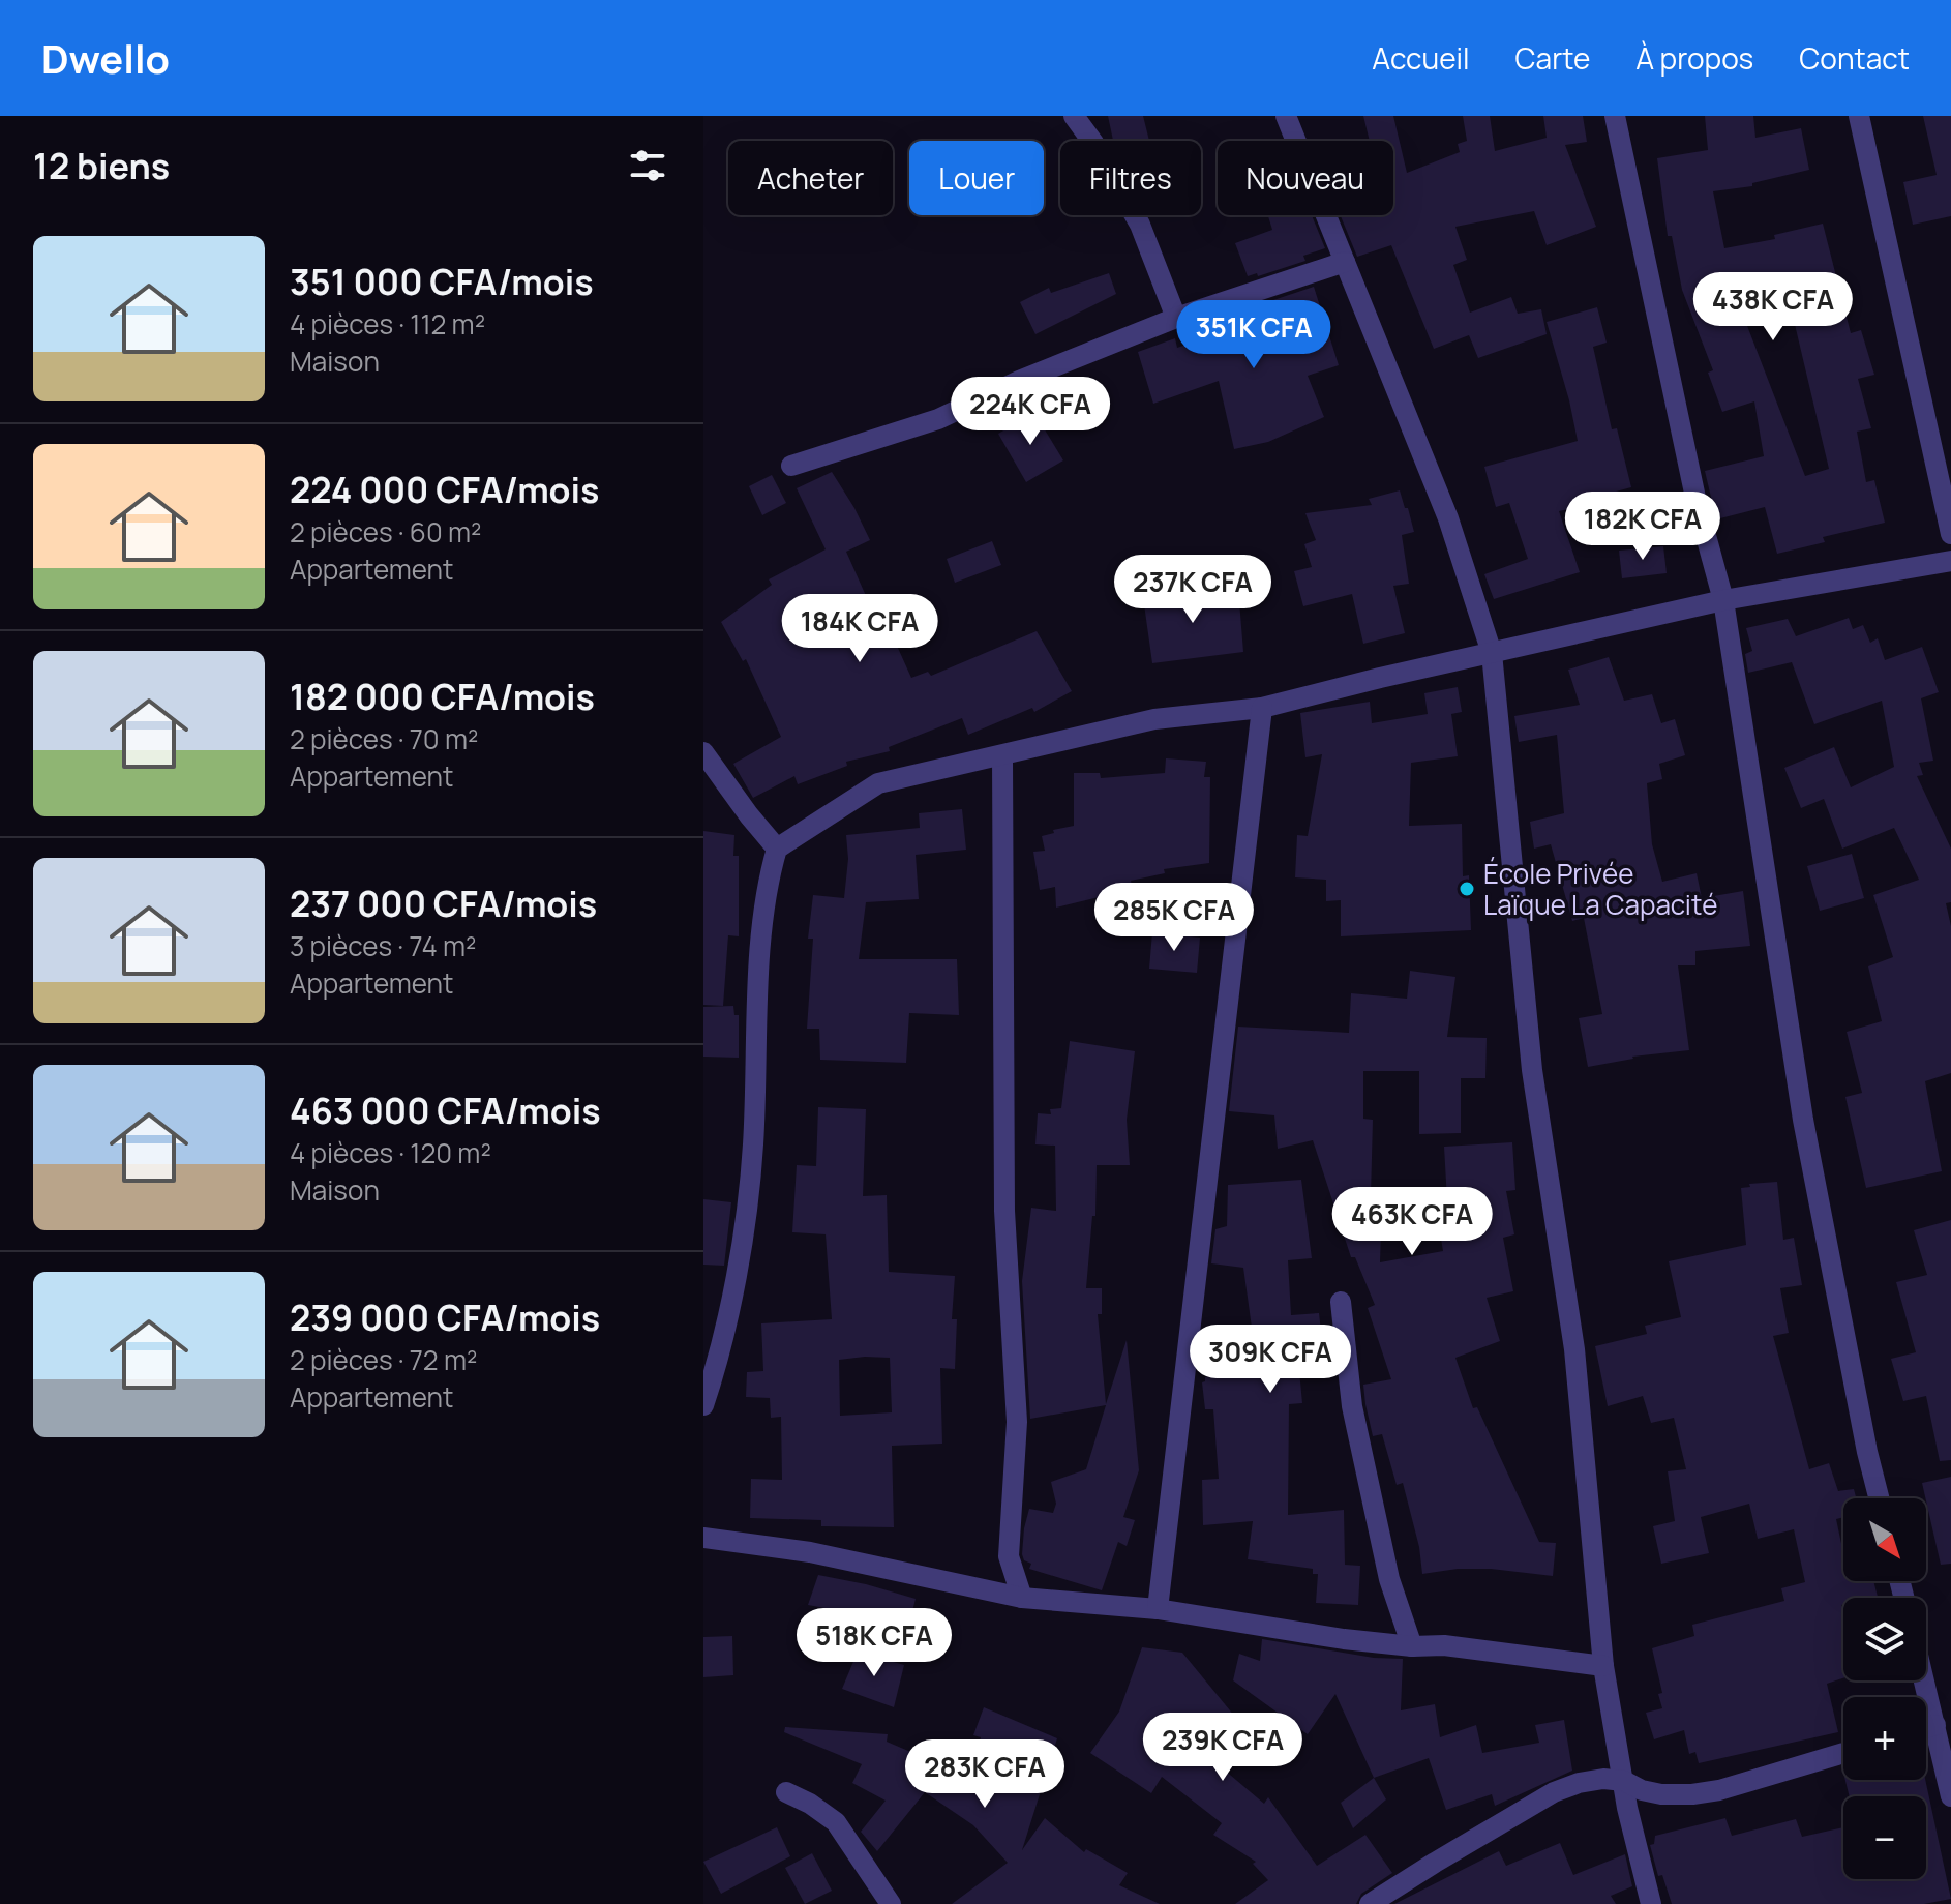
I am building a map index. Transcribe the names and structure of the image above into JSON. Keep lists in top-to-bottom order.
{
  "places": ["École Privée Laïque La Capacité"],
  "north": "bottom right",
  "page": {
    "header": "Dwello",
    "nav": [
      "Accueil",
      "Carte",
      "À propos",
      "Contact"
    ],
    "heading": "12 biens",
    "chip": [
      "Acheter",
      "Louer",
      "Filtres",
      "Nouveau"
    ],
    "list": [
      {
        "name": "351 000 CFA/mois",
        "note": "4 pièces · 112 m² · Maison"
      },
      {
        "name": "224 000 CFA/mois",
        "note": "2 pièces · 60 m² · Appartement"
      },
      {
        "name": "182 000 CFA/mois",
        "note": "2 pièces · 70 m² · Appartement"
      },
      {
        "name": "237 000 CFA/mois",
        "note": "3 pièces · 74 m² · Appartement"
      },
      {
        "name": "463 000 CFA/mois",
        "note": "4 pièces · 120 m² · Maison"
      },
      {
        "name": "239 000 CFA/mois",
        "note": "2 pièces · 72 m² · Appartement"
      }
    ],
    "price": [
      "438K CFA",
      "351K CFA",
      "224K CFA",
      "182K CFA",
      "237K CFA",
      "184K CFA",
      "285K CFA",
      "463K CFA",
      "309K CFA",
      "518K CFA",
      "239K CFA",
      "283K CFA"
    ],
    "map_buttons": ["+", "−"]
  }
}
